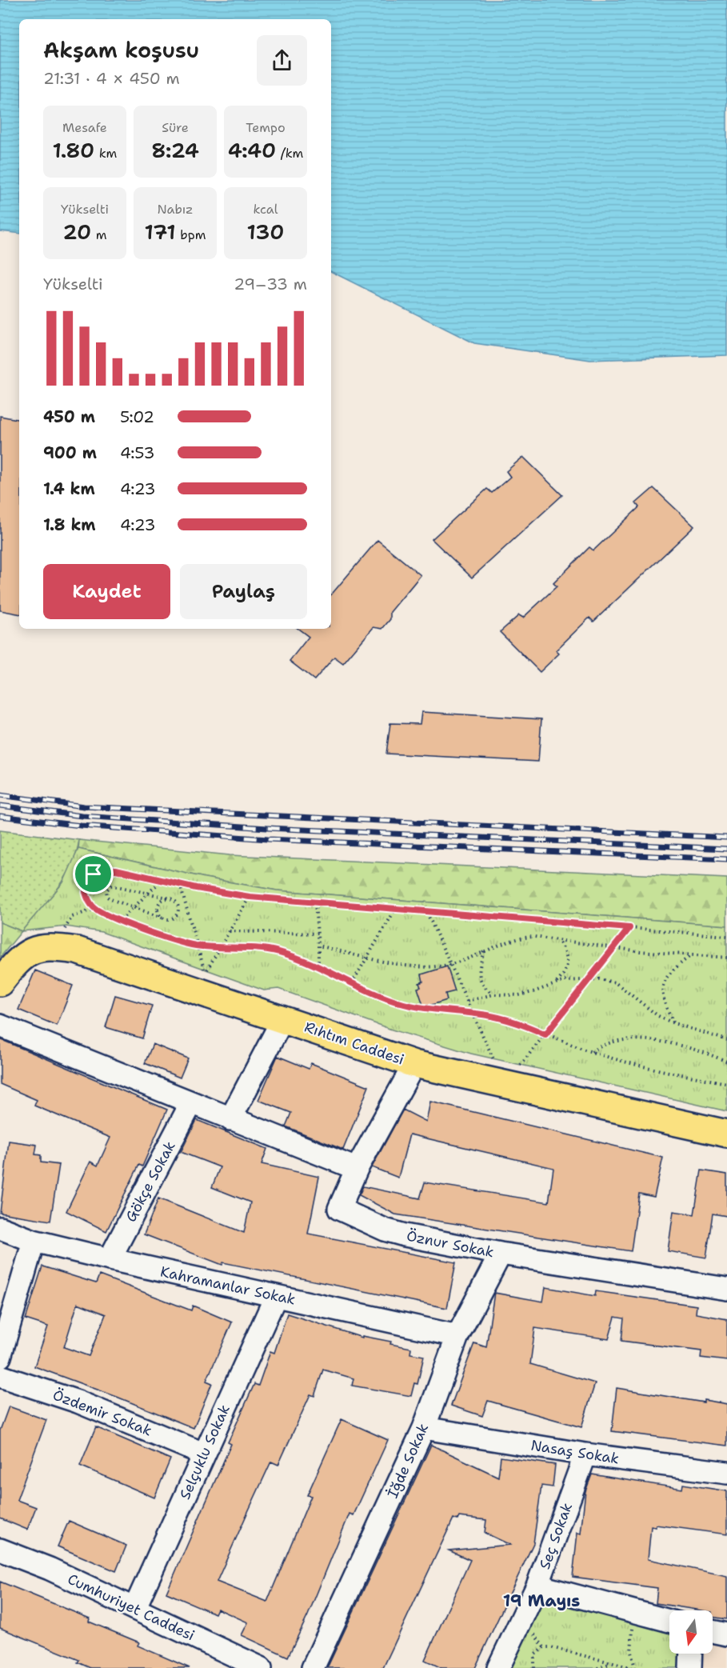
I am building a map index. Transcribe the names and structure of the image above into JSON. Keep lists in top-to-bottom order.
{
  "streets": {
    "main road": ["Rıhtım Caddesi"],
    "street": [
      "Gökçe Sokak",
      "Öznur Sokak",
      "Kahramanlar Sokak",
      "Özdemir Sokak",
      "Selçuklu Sokak",
      "Nasaş Sokak",
      "İğde Sokak",
      "Seç Sokak",
      "Cumhuriyet Caddesi"
    ]
  },
  "crossings": [
    ["Rıhtım Caddesi", "Öznur Sokak"],
    ["Gökçe Sokak", "Kahramanlar Sokak"],
    ["Öznur Sokak", "İğde Sokak"],
    ["Kahramanlar Sokak", "Selçuklu Sokak"],
    ["Kahramanlar Sokak", "İğde Sokak"],
    ["Özdemir Sokak", "Selçuklu Sokak"],
    ["Selçuklu Sokak", "Cumhuriyet Caddesi"],
    ["Nasaş Sokak", "İğde Sokak"],
    ["Nasaş Sokak", "Seç Sokak"]
  ],
  "districts": ["19 Mayıs"],
  "north": "bottom",
  "page": {
    "heading": ["Akşam koşusu", "21:31 · 4 × 450 m"],
    "stats": [
      ["Mesafe", "1.80 km"],
      ["Süre", "8:24"],
      ["Tempo", "4:40 /km"],
      ["Yükselti", "20 m"],
      ["Nabız", "171 bpm"],
      ["kcal", "130"]
    ],
    "chart": ["Yükselti", "29–33 m"],
    "list": [
      {
        "name": "450 m",
        "note": "5:02"
      },
      {
        "name": "900 m",
        "note": "4:53"
      },
      {
        "name": "1.4 km",
        "note": "4:23"
      },
      {
        "name": "1.8 km",
        "note": "4:23"
      }
    ],
    "buttons": ["Kaydet", "Paylaş"]
  }
}
